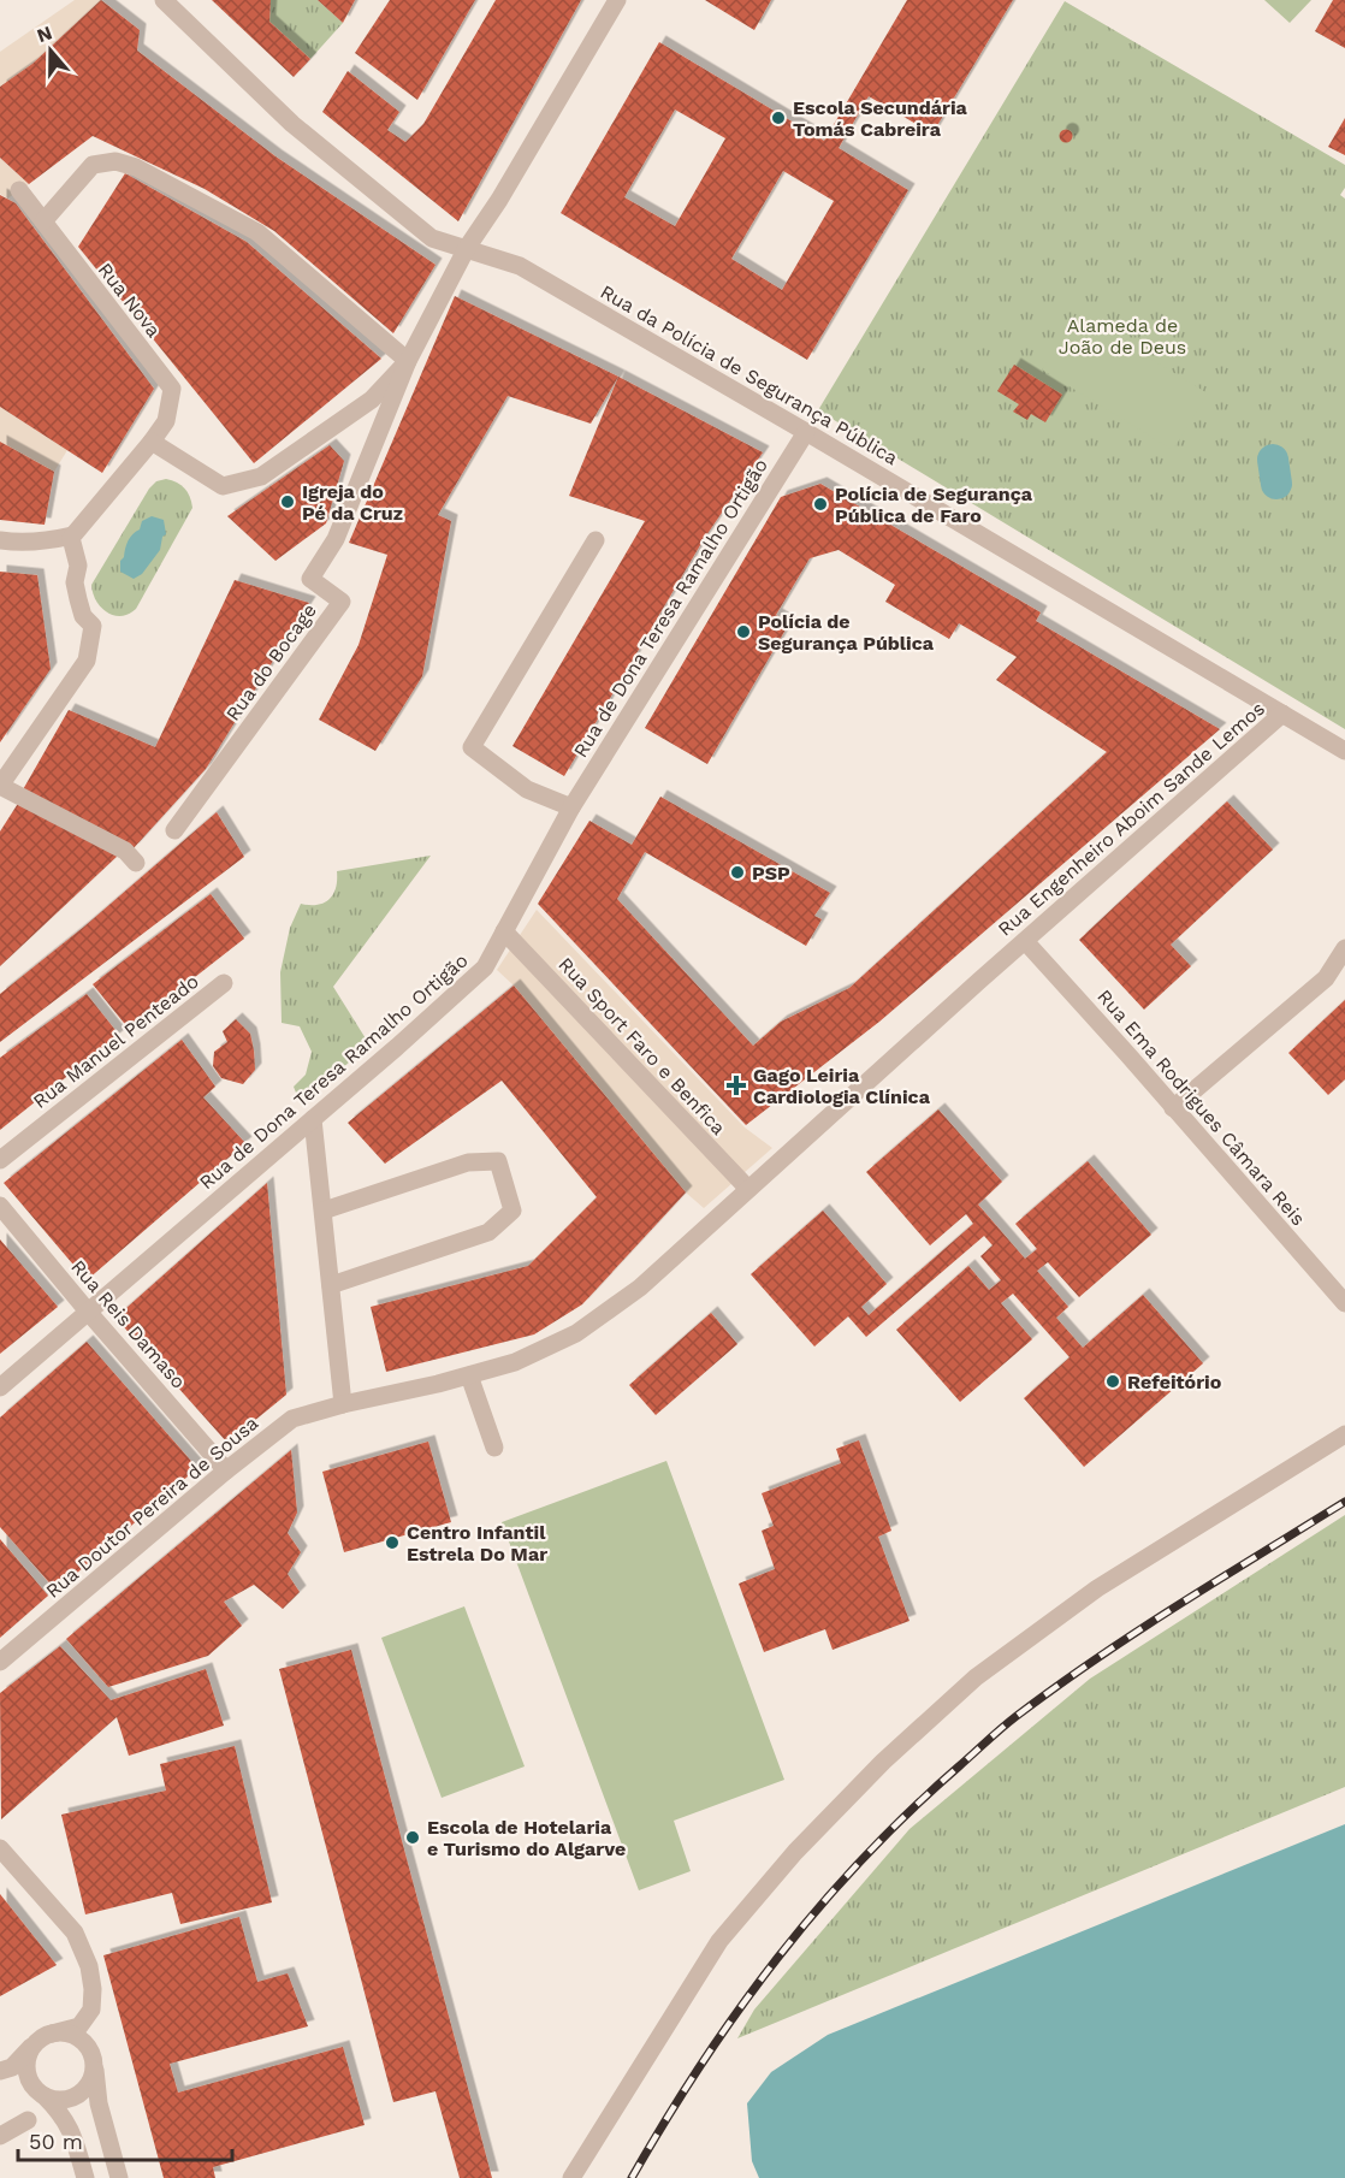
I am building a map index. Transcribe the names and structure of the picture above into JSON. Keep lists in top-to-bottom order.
{
  "streets": {
    "street": [
      "Rua Nova",
      "Rua da Polícia de Segurança Pública",
      "Rua de Dona Teresa Ramalho Ortigão",
      "Rua do Bocage",
      "Rua Engenheiro Aboim Sande Lemos",
      "Rua Manuel Penteado",
      "Rua Sport Faro e Benfica",
      "Rua Ema Rodrigues Câmara Reis",
      "Rua Reis Damaso",
      "Rua Doutor Pereira de Sousa"
    ]
  },
  "crossings": [
    ["Rua da Polícia de Segurança Pública", "Rua de Dona Teresa Ramalho Ortigão"],
    ["Rua da Polícia de Segurança Pública", "Rua do Bocage"],
    ["Rua da Polícia de Segurança Pública", "Rua Engenheiro Aboim Sande Lemos"],
    ["Rua de Dona Teresa Ramalho Ortigão", "Rua Sport Faro e Benfica"],
    ["Rua de Dona Teresa Ramalho Ortigão", "Rua Reis Damaso"],
    ["Rua Engenheiro Aboim Sande Lemos", "Rua Sport Faro e Benfica"],
    ["Rua Engenheiro Aboim Sande Lemos", "Rua Ema Rodrigues Câmara Reis"],
    ["Rua Reis Damaso", "Rua Doutor Pereira de Sousa"]
  ],
  "parks": ["Alameda de João de Deus"],
  "places": {
    "other": [
      "Escola Secundária Tomás Cabreira",
      "Igreja do Pé da Cruz",
      "Polícia de Segurança Pública de Faro",
      "Polícia de Segurança Pública",
      "PSP",
      "Refeitório",
      "Centro Infantil Estrela Do Mar",
      "Escola de Hotelaria e Turismo do Algarve"
    ],
    "health": ["Gago Leiria Cardiologia Clínica"]
  },
  "scale_bar": "50 m",
  "north": "top"
}
